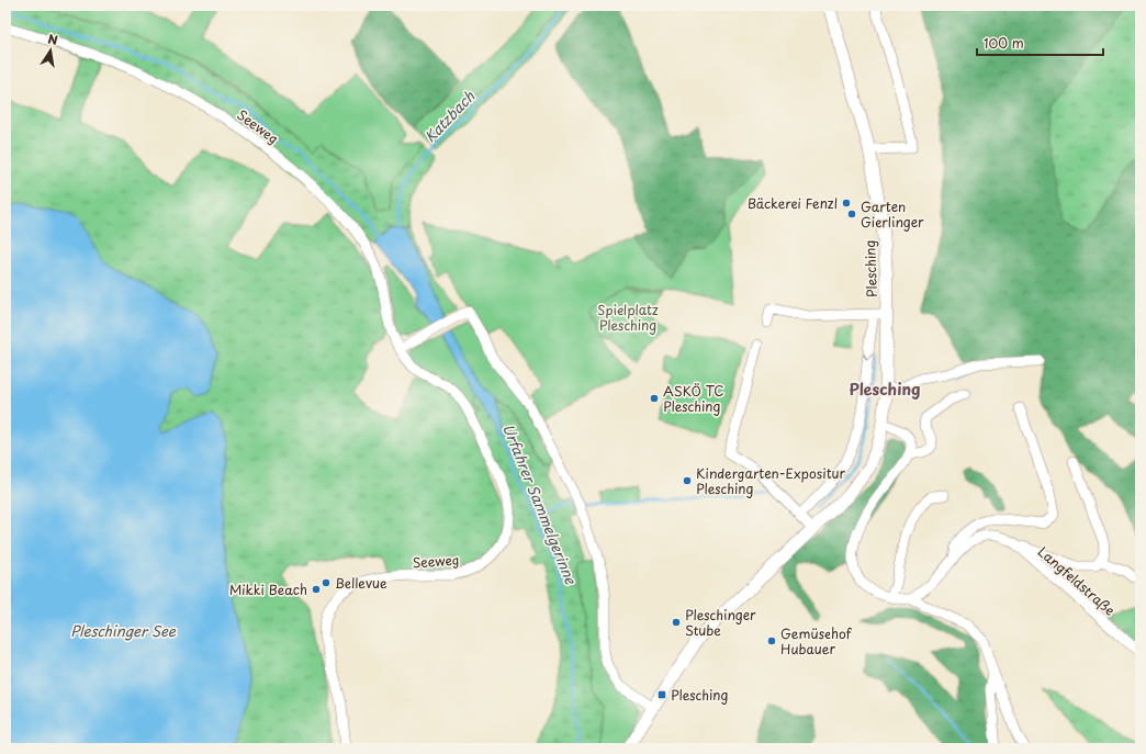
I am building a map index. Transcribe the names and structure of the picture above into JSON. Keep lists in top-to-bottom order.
{
  "streets": {
    "main road": ["Plesching"],
    "street": ["Seeweg", "Langfeldstraße"]
  },
  "districts": ["Plesching"],
  "water": ["Katzbach", "Urfahrer Sammelgerinne", "Pleschinger See"],
  "parks": ["Spielplatz Plesching"],
  "places": {
    "other": [
      "Bäckerei Fenzl",
      "Garten Gierlinger",
      "ASKÖ TC Plesching",
      "Kindergarten-Expositur Plesching",
      "Bellevue",
      "Mikki Beach",
      "Pleschinger Stube",
      "Gemüsehof Hubauer"
    ],
    "transit": ["Plesching"]
  },
  "scale_bar": "100 m",
  "north": "top"
}
